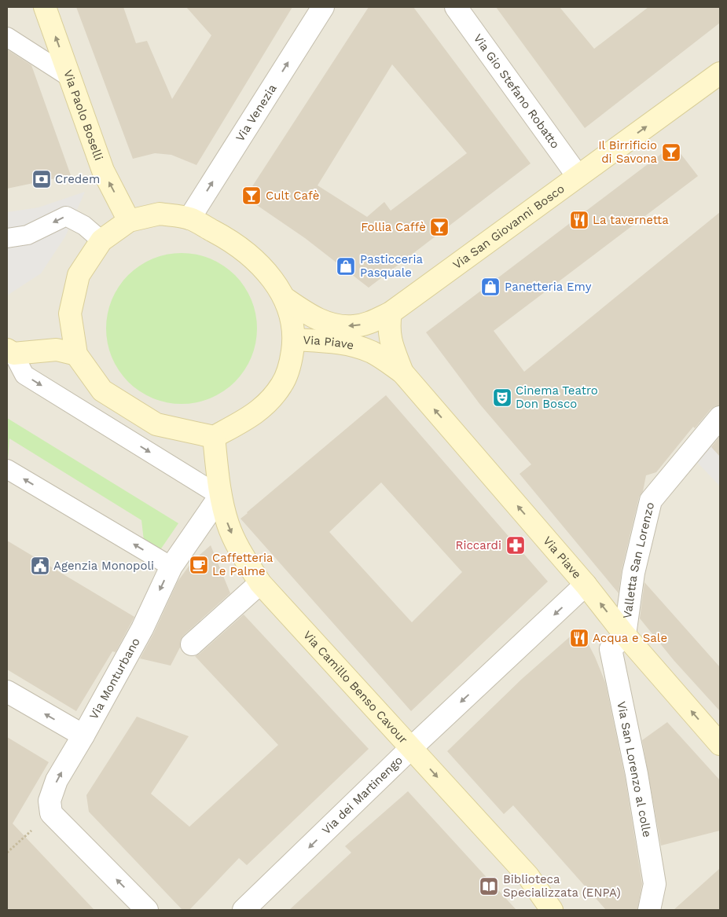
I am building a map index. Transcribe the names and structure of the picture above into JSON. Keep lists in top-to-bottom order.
{
  "streets": {
    "street": [
      "Via Gio Stefano Robatto",
      "Via Venezia",
      "Via Paolo Boselli",
      "Via San Giovanni Bosco",
      "Via Piave",
      "Valletta San Lorenzo",
      "Via Monturbano",
      "Via Camillo Benso Cavour",
      "Via San Lorenzo al colle",
      "Via dei Martinengo"
    ]
  },
  "crossings": [
    ["Via Gio Stefano Robatto", "Via San Giovanni Bosco"],
    ["Via San Giovanni Bosco", "Via Piave"],
    ["Via Piave", "Valletta San Lorenzo"],
    ["Via Piave", "Via San Lorenzo al colle"],
    ["Via Piave", "Via dei Martinengo"],
    ["Valletta San Lorenzo", "Via San Lorenzo al colle"],
    ["Via Monturbano", "Via Camillo Benso Cavour"],
    ["Via Camillo Benso Cavour", "Via dei Martinengo"]
  ],
  "one_way": [
    "Via Venezia",
    "Via Paolo Boselli",
    "Via Piave",
    "Via Camillo Benso Cavour",
    "Via dei Martinengo"
  ],
  "places": {
    "bar": ["Il Birrificio di Savona", "Cult Cafè", "Follia Caffè"],
    "bank": ["Credem"],
    "restaurant": ["La tavernetta", "Acqua e Sale"],
    "shop": ["Pasticceria Pasquale", "Panetteria Emy"],
    "theatre": ["Cinema Teatro Don Bosco"],
    "pharmacy": ["Riccardi"],
    "cafe": ["Caffetteria Le Palme"],
    "public building": ["Agenzia Monopoli"],
    "library": ["Biblioteca Specializzata (ENPA)"]
  }
}
